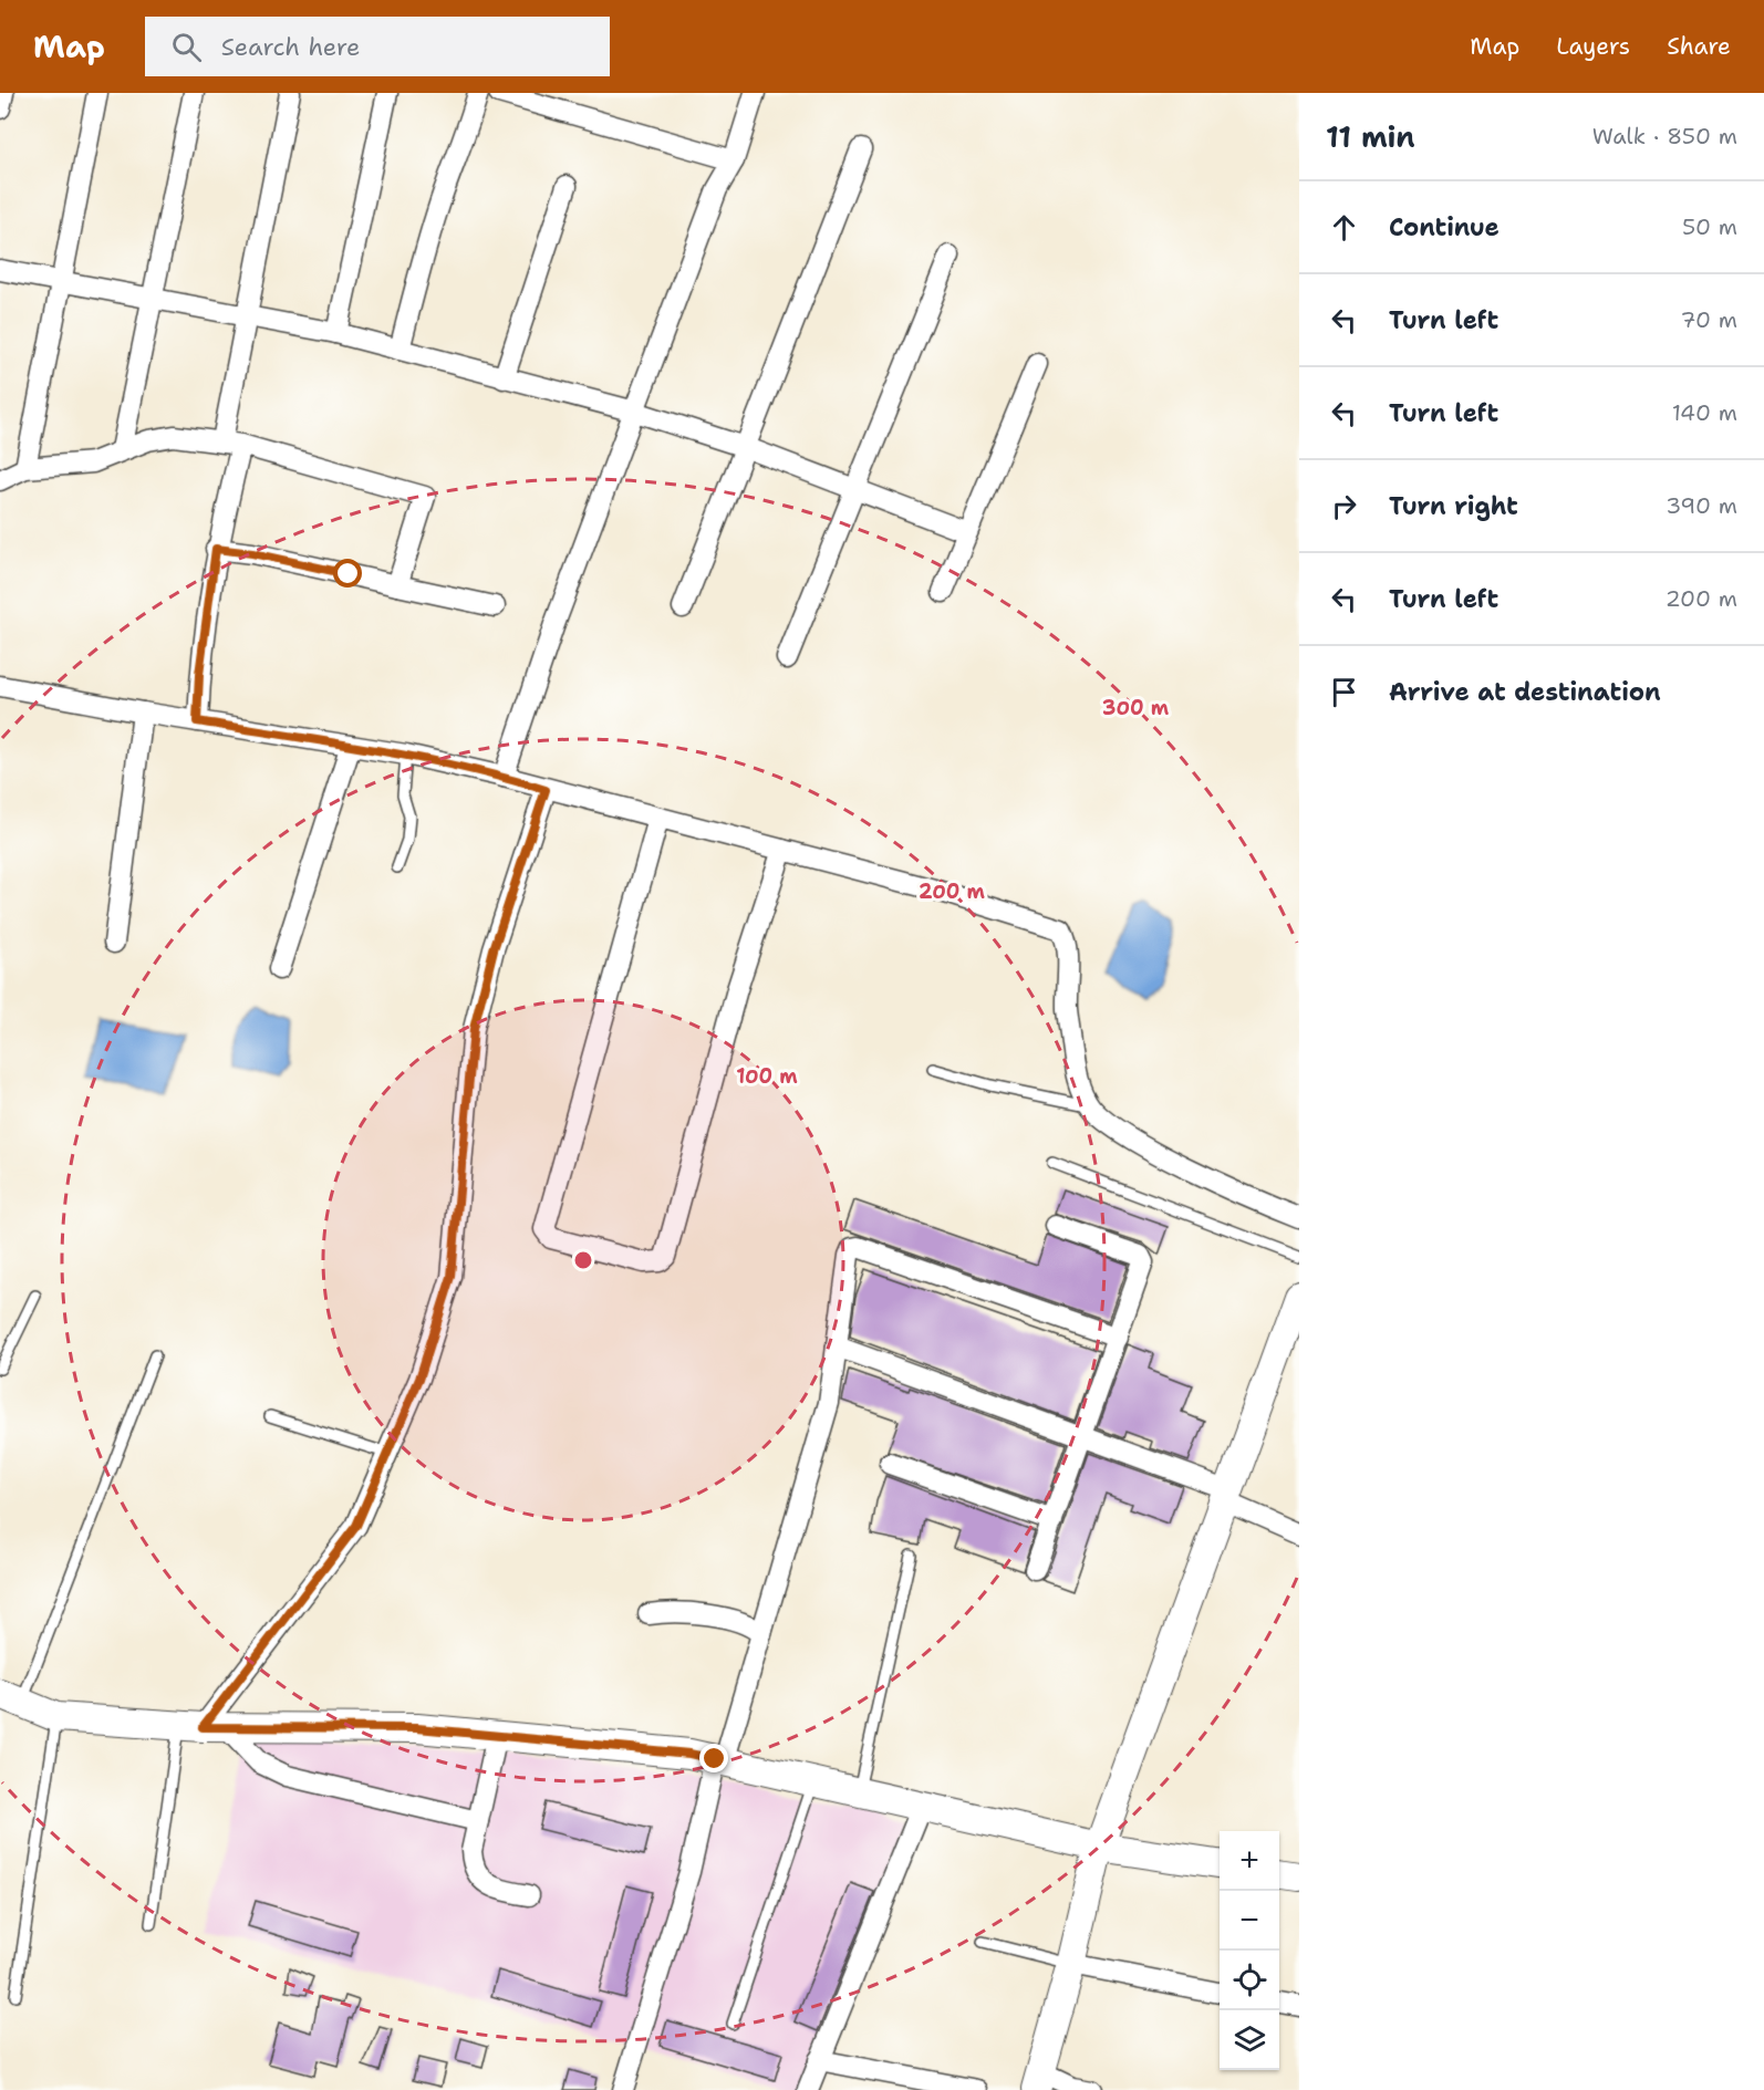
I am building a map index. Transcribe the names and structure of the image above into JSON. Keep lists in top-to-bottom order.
{
  "page": {
    "header": "Map",
    "search": "Search here",
    "nav": ["Map", "Layers", "Share"],
    "heading": ["11 min", "Walk · 850 m"],
    "list": [
      ["Continue", "50 m"],
      ["Turn left", "70 m"],
      ["Turn left", "140 m"],
      ["Turn right", "390 m"],
      ["Turn left", "200 m"],
      "Arrive at destination"
    ],
    "map_buttons": ["+", "−"]
  },
  "rings": ["300 m", "200 m", "100 m"]
}
